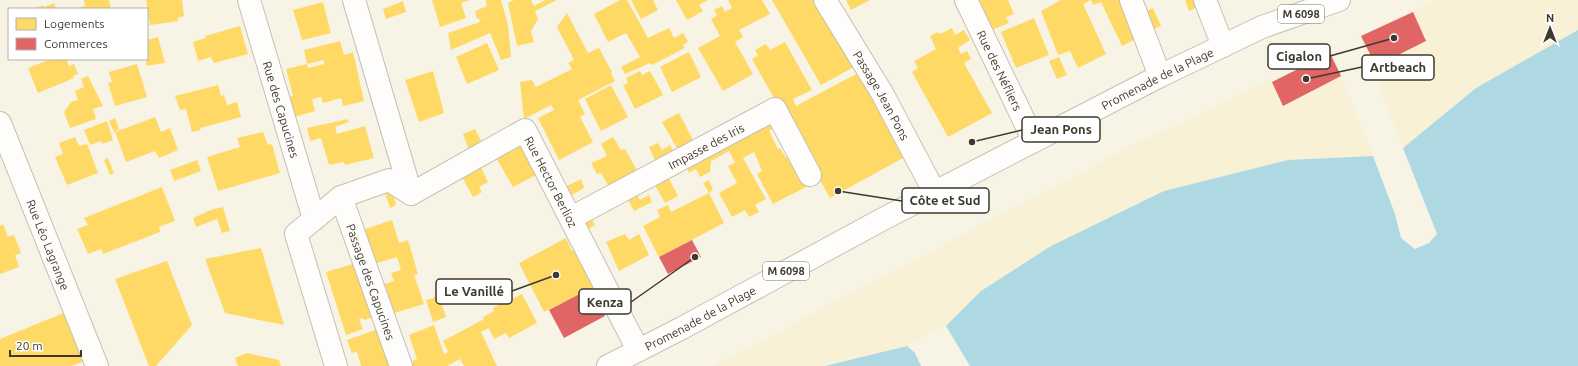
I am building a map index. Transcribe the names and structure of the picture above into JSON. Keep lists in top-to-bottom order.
{
  "streets": {
    "street": [
      "M 6098",
      "Rue des Néfliers",
      "Promenade de la Plage",
      "Passage Jean Pons",
      "Rue des Capucines",
      "Impasse des Iris",
      "Rue Hector Berlioz",
      "Rue Léo Lagrange",
      "Passage des Capucines"
    ]
  },
  "crossings": [
    ["Rue des Néfliers", "Promenade de la Plage"],
    ["Promenade de la Plage", "Passage Jean Pons"],
    ["Promenade de la Plage", "Rue Hector Berlioz"],
    ["Impasse des Iris", "Rue Hector Berlioz"]
  ],
  "places": [
    "Cigalon",
    "Artbeach",
    "Jean Pons",
    "Côte et Sud",
    "Kenza",
    "Le Vanillé"
  ],
  "legend": ["Logements", "Commerces"],
  "scale_bar": "20 m",
  "north": "top"
}
